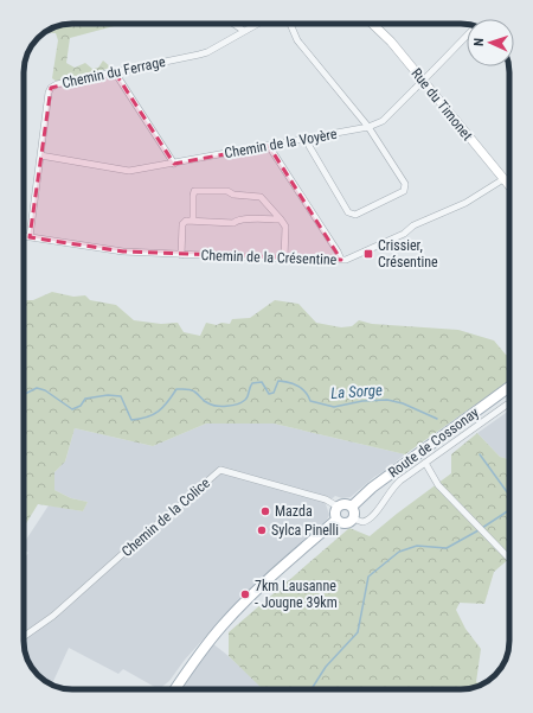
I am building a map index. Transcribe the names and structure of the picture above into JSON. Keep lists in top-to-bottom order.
{
  "streets": {
    "main road": ["Rue du Timonet", "Route de Cossonay"],
    "street": [
      "Chemin du Ferrage",
      "Chemin de la Voyère",
      "Chemin de la Crésentine",
      "Chemin de la Colice"
    ]
  },
  "crossings": [
    ["Chemin du Ferrage", "Chemin de la Voyère"],
    ["Chemin du Ferrage", "Chemin de la Crésentine"],
    ["Rue du Timonet", "Chemin de la Crésentine"],
    ["Route de Cossonay", "Chemin de la Colice"]
  ],
  "water": ["La Sorge"],
  "places": {
    "transit": ["Crissier, Crésentine"],
    "other": ["Mazda", "Sylca Pinelli", "7km Lausanne - Jougne 39km"]
  },
  "north": "left"
}
